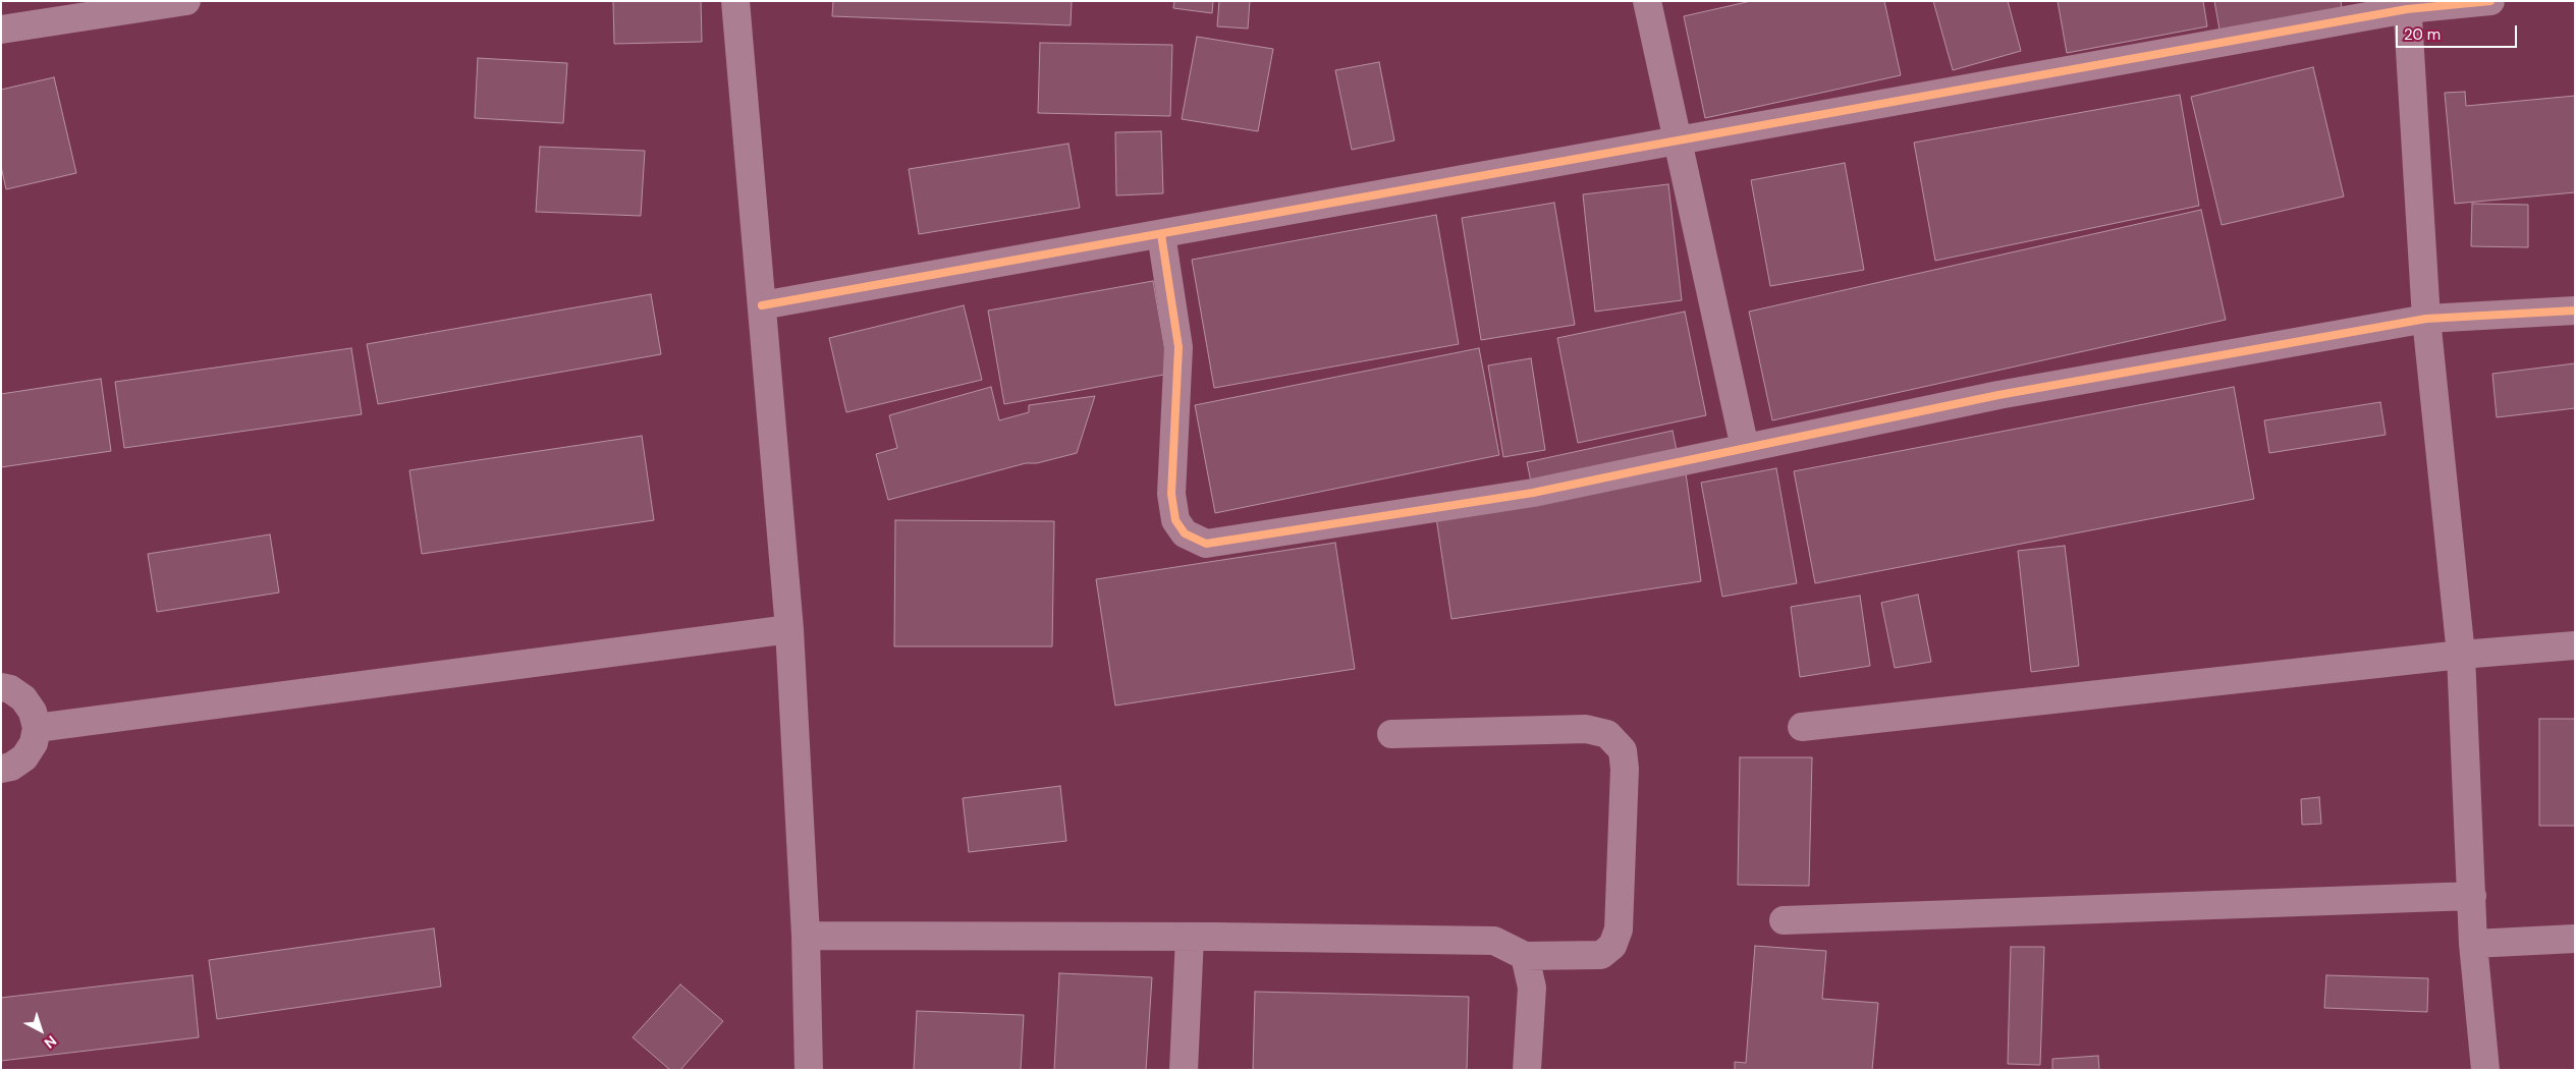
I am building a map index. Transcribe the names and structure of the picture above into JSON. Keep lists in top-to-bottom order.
{
  "scale_bar": "20 m",
  "north": "bottom right"
}
